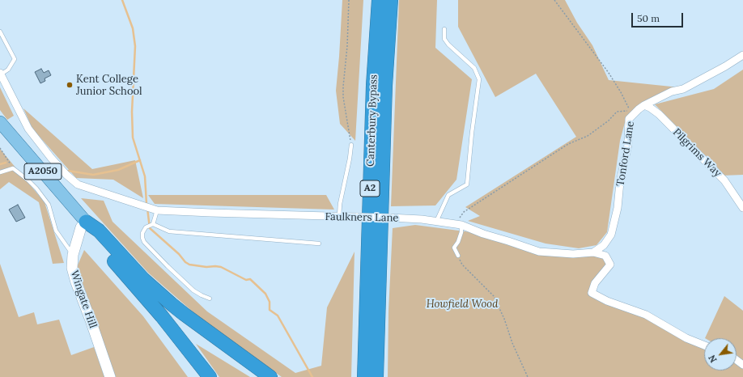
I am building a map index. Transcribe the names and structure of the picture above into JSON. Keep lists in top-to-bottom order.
{
  "streets": {
    "highway": ["Canterbury Bypass", "A2"],
    "main road": ["A2050"],
    "street": [
      "Pilgrims Way",
      "Tonford Lane",
      "Faulkners Lane",
      "Wingate Hill"
    ]
  },
  "crossings": [
    ["Pilgrims Way", "Tonford Lane"],
    ["Tonford Lane", "Faulkners Lane"],
    ["A2050", "Wingate Hill"]
  ],
  "parks": ["Howfield Wood"],
  "places": ["Kent College Junior School"],
  "scale_bar": "50 m",
  "north": "bottom left"
}
